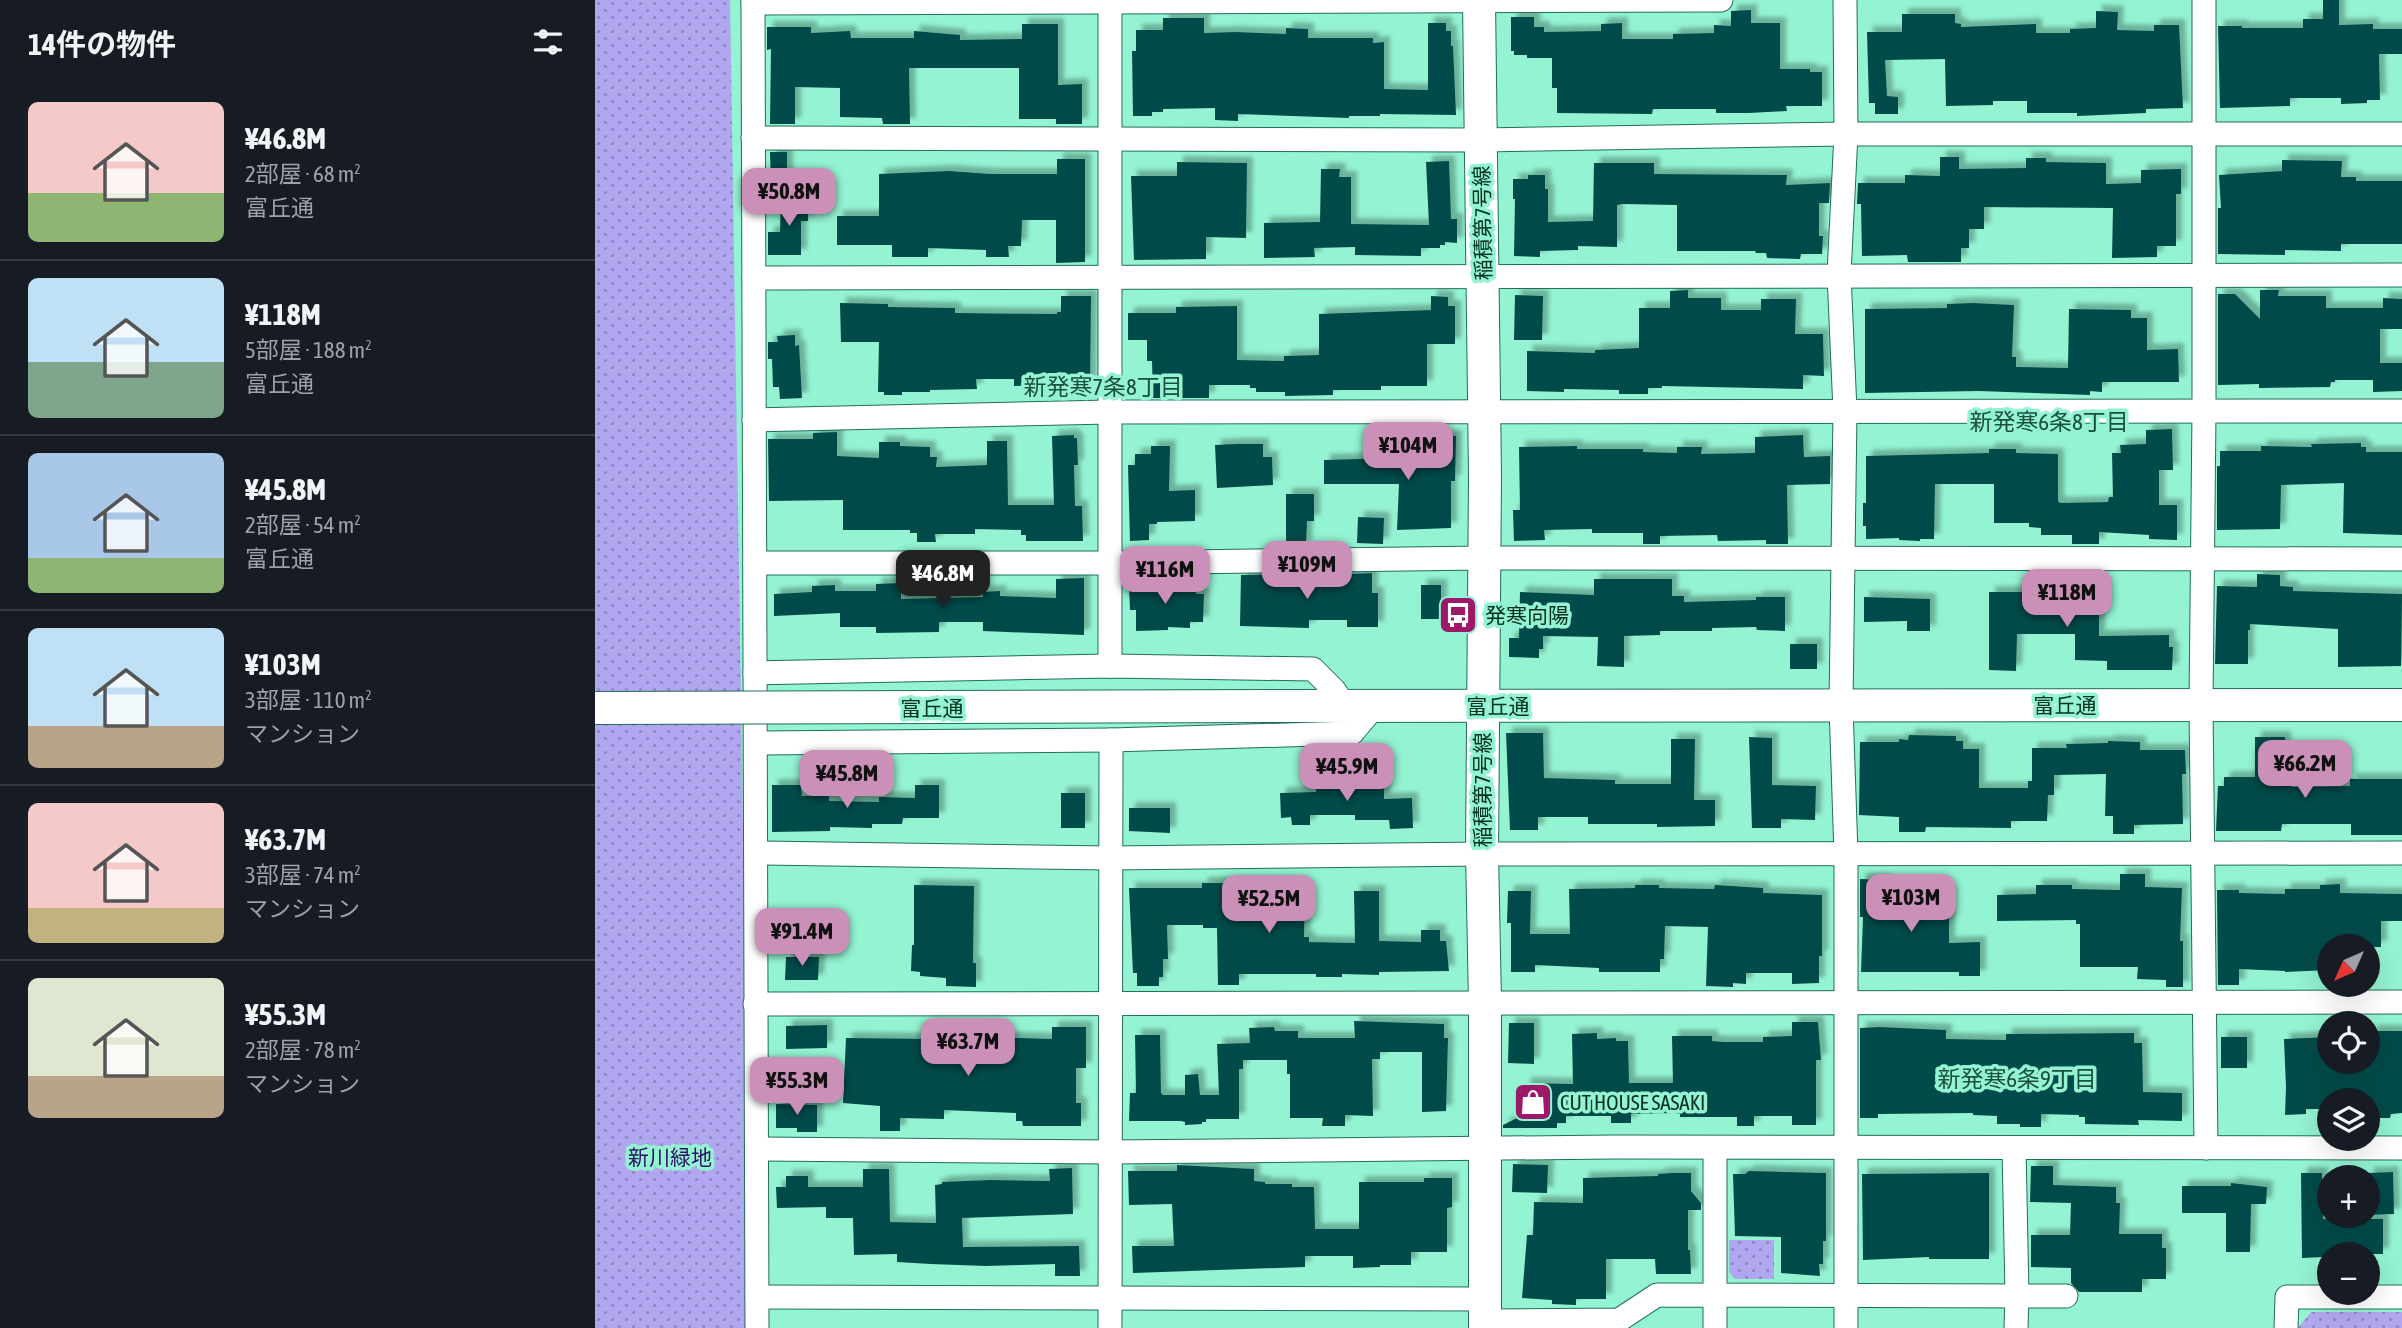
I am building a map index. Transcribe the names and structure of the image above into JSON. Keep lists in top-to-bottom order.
{
  "streets": {
    "street": ["稲積第7号線", "富丘通"]
  },
  "crossings": [
    ["稲積第7号線", "富丘通"]
  ],
  "districts": ["新発寒7条8丁目", "新発寒6条8丁目", "新発寒6条9丁目"],
  "parks": ["新川緑地"],
  "places": {
    "bus stop": ["発寒向陽"],
    "shop": ["CUT HOUSE SASAKI"]
  },
  "north": "bottom left",
  "page": {
    "heading": "14件の物件",
    "list": [
      {
        "name": "¥46.8M",
        "note": "2部屋 · 68 m² · 富丘通"
      },
      {
        "name": "¥118M",
        "note": "5部屋 · 188 m² · 富丘通"
      },
      {
        "name": "¥45.8M",
        "note": "2部屋 · 54 m² · 富丘通"
      },
      {
        "name": "¥103M",
        "note": "3部屋 · 110 m² · マンション"
      },
      {
        "name": "¥63.7M",
        "note": "3部屋 · 74 m² · マンション"
      },
      {
        "name": "¥55.3M",
        "note": "2部屋 · 78 m² · マンション"
      }
    ],
    "price": [
      "¥50.8M",
      "¥104M",
      "¥109M",
      "¥116M",
      "¥46.8M",
      "¥118M",
      "¥66.2M",
      "¥45.9M",
      "¥45.8M",
      "¥103M",
      "¥52.5M",
      "¥91.4M",
      "¥63.7M",
      "¥55.3M"
    ],
    "map_buttons": ["+", "−"]
  }
}
